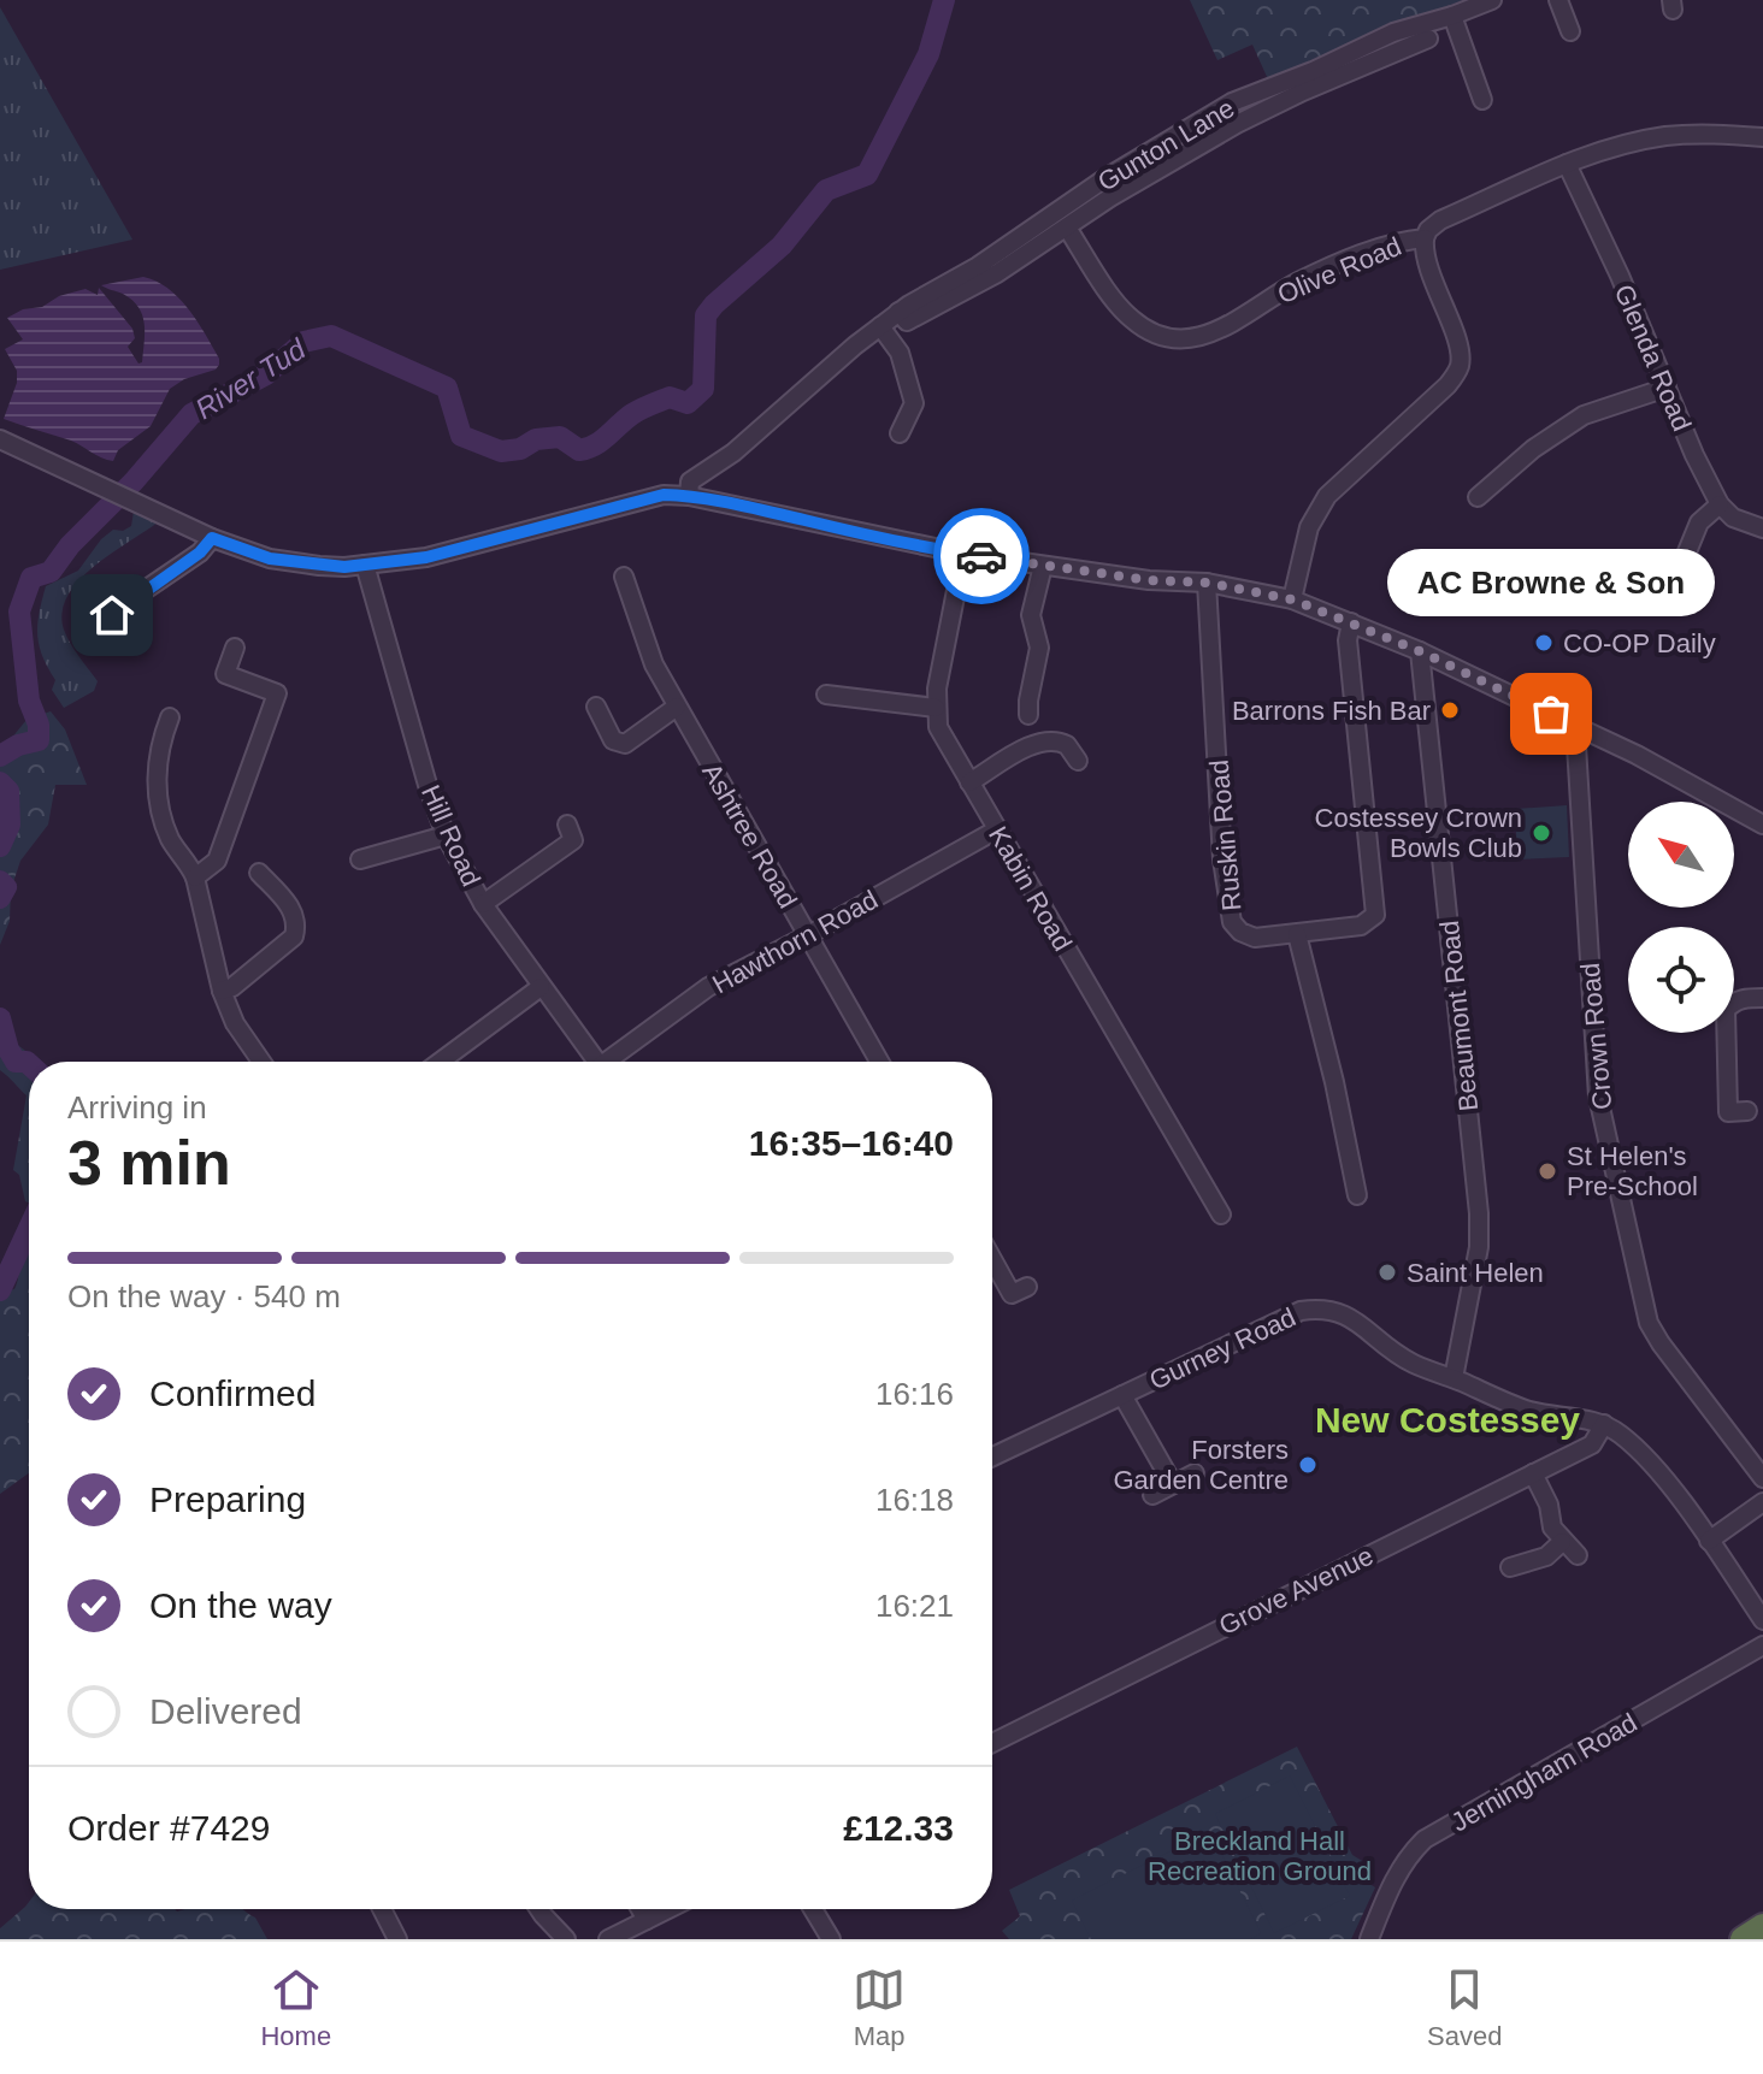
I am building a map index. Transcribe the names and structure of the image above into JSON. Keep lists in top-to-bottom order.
{
  "streets": {
    "street": [
      "Gunton Lane",
      "Olive Road",
      "Glenda Road",
      "Hill Road",
      "Ashtree Road",
      "Ruskin Road",
      "Kabin Road",
      "Hawthorn Road",
      "Beaumont Road",
      "Crown Road",
      "Gurney Road",
      "Grove Avenue",
      "Jerningham Road"
    ]
  },
  "crossings": [
    ["Gunton Lane", "Olive Road"],
    ["Olive Road", "Glenda Road"],
    ["Ashtree Road", "Hawthorn Road"],
    ["Kabin Road", "Hawthorn Road"],
    ["Beaumont Road", "Gurney Road"],
    ["Gurney Road", "Grove Avenue"]
  ],
  "districts": ["New Costessey"],
  "water": ["River Tud"],
  "parks": ["Breckland Hall Recreation Ground"],
  "places": [
    "CO-OP Daily",
    "Barrons Fish Bar",
    "AC Browne & Son",
    "Costessey Crown Bowls Club",
    "St Helen's Pre-School",
    "Saint Helen",
    "Forsters Garden Centre"
  ],
  "north": "top left",
  "page": {
    "bubble": "AC Browne & Son",
    "heading": ["3 min", "Arriving in", "16:35–16:40"],
    "panel": ["Order #7429", "£12.33"],
    "bar": "On the way · 540 m",
    "list": [
      ["Confirmed", "16:16"],
      ["Preparing", "16:18"],
      ["On the way", "16:21"],
      "Delivered"
    ],
    "tabs": ["Home", "Map", "Saved"]
  }
}
